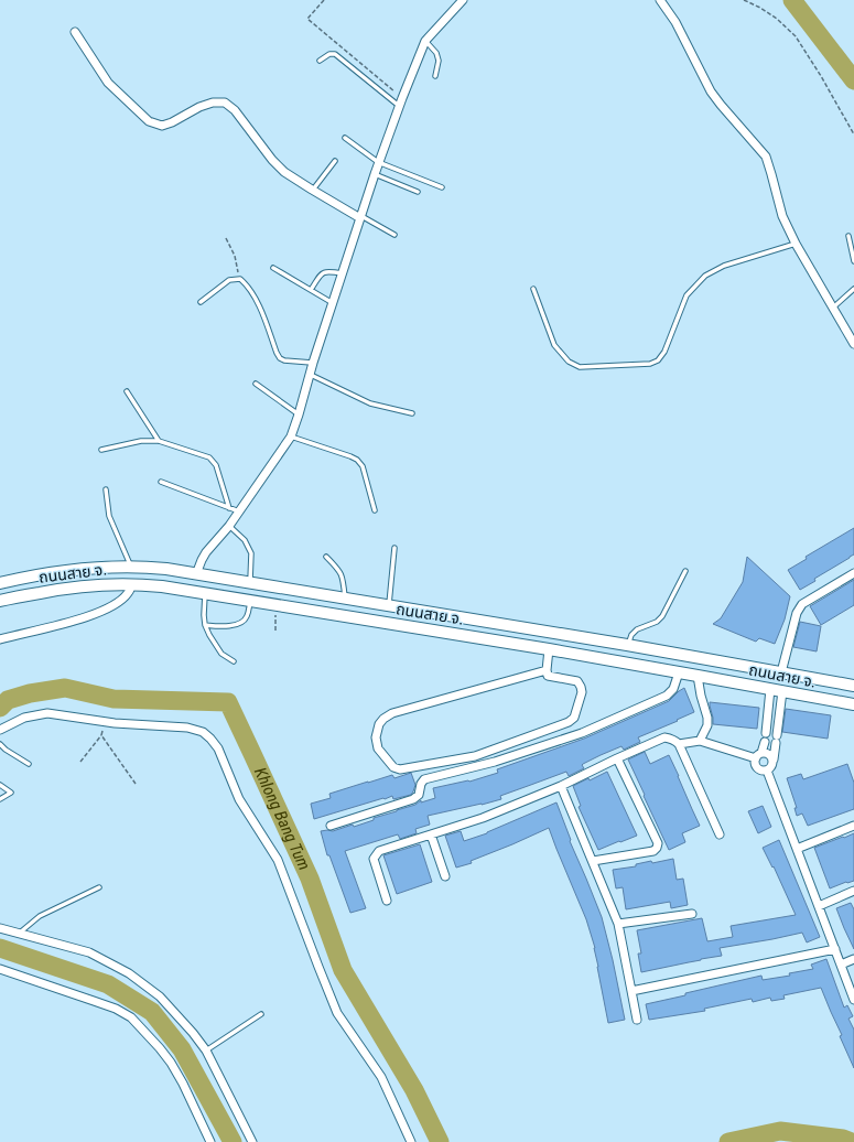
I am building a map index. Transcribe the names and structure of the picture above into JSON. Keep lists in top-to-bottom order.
{
  "streets": {
    "main road": ["ถนนสาย จ."]
  },
  "water": ["Khlong Bang Tum"]
}
